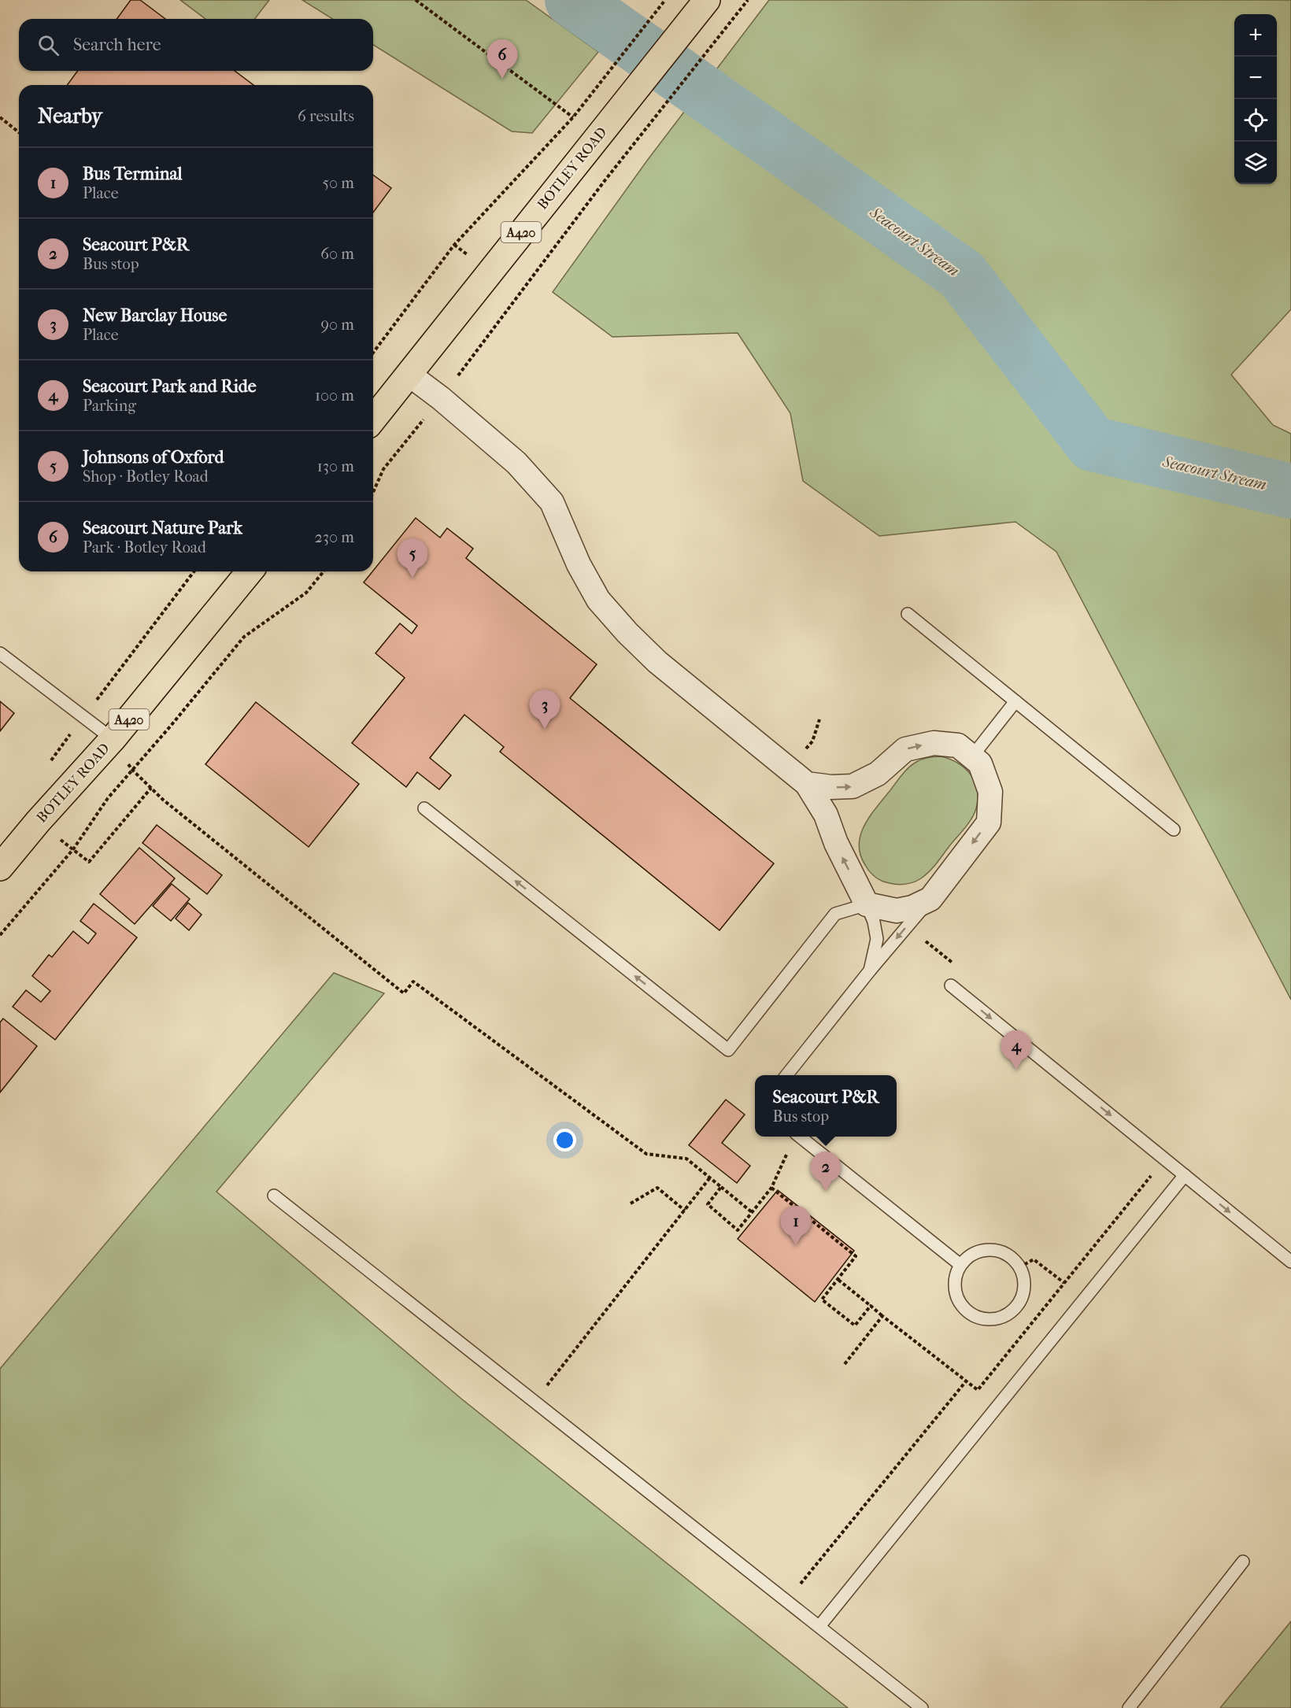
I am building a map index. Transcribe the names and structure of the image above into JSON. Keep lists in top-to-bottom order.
{
  "streets": {
    "main road": ["BOTLEY ROAD", "A420"]
  },
  "water": ["Seacourt Stream"],
  "page": {
    "map_buttons": ["+", "−"],
    "search": "Search here",
    "pins": [
      "6",
      "5",
      "3",
      "4",
      "2",
      "1"
    ],
    "heading": ["Nearby", "6 results"],
    "list": [
      {
        "mark": "1",
        "name": "Bus Terminal",
        "note": "Place",
        "value": "50 m"
      },
      {
        "mark": "2",
        "name": "Seacourt P&R",
        "note": "Bus stop",
        "value": "60 m"
      },
      {
        "mark": "3",
        "name": "New Barclay House",
        "note": "Place",
        "value": "90 m"
      },
      {
        "mark": "4",
        "name": "Seacourt Park and Ride",
        "note": "Parking",
        "value": "100 m"
      },
      {
        "mark": "5",
        "name": "Johnsons of Oxford",
        "note": "Shop · Botley Road",
        "value": "130 m"
      },
      {
        "mark": "6",
        "name": "Seacourt Nature Park",
        "note": "Park · Botley Road",
        "value": "230 m"
      }
    ],
    "popup": ["Seacourt P&R", "Bus stop"]
  }
}
